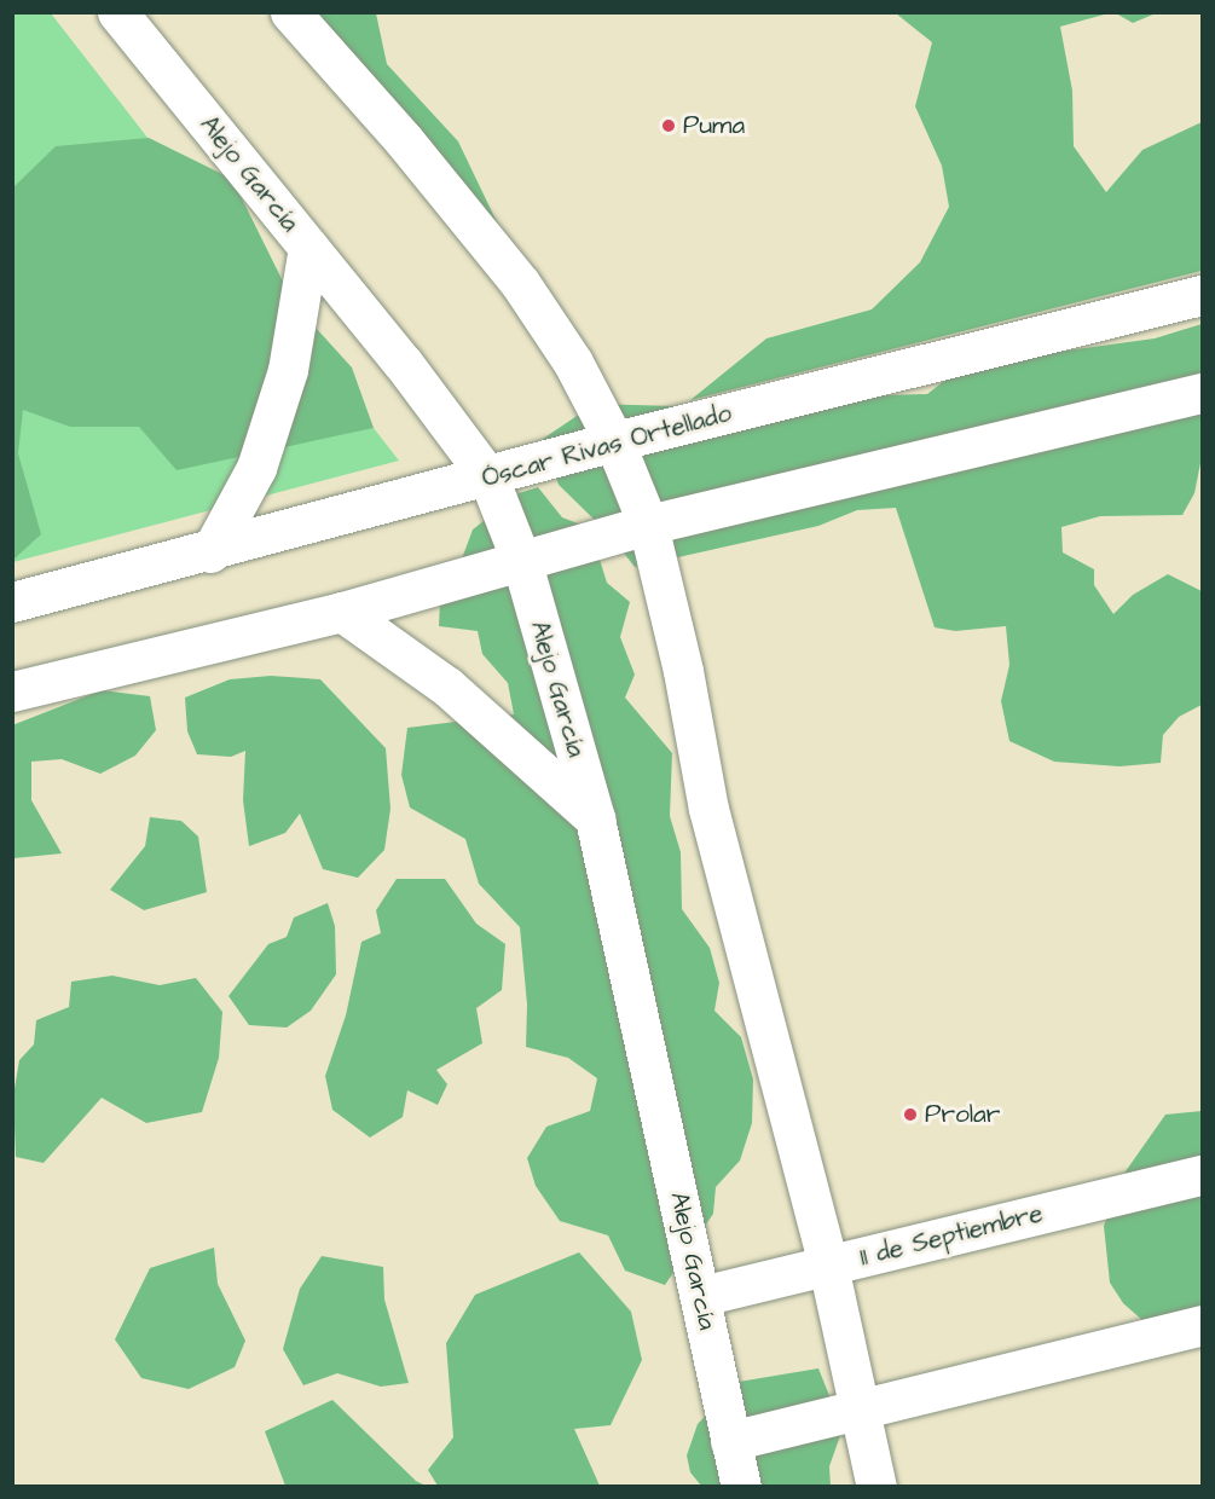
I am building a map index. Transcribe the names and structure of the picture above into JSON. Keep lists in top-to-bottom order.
{
  "streets": {
    "street": ["Alejo García", "Óscar Rivas Ortellado", "11 de Septiembre"]
  },
  "crossings": [
    ["Alejo García", "Óscar Rivas Ortellado"],
    ["Alejo García", "11 de Septiembre"]
  ],
  "places": ["Puma", "Prolar"]
}
